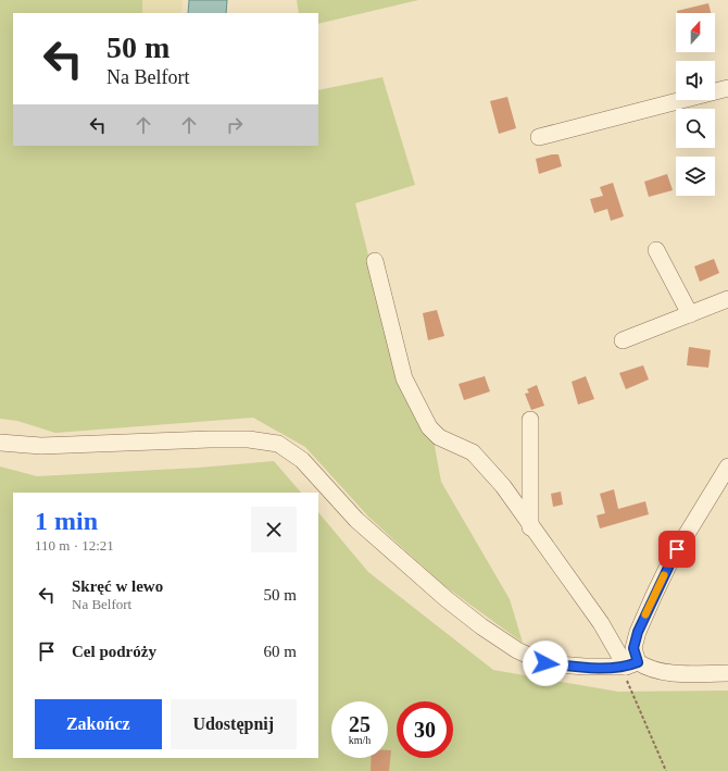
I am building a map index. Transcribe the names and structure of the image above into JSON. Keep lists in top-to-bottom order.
{
  "north": "top",
  "page": {
    "turn": ["50 m", "Na Belfort"],
    "heading": ["1 min", "110 m · 12:21"],
    "list": [
      {
        "name": "Skręć w lewo",
        "note": "Na Belfort",
        "value": "50 m"
      },
      {
        "name": "Cel podróży",
        "value": "60 m"
      }
    ],
    "buttons": ["Zakończ", "Udostępnij"],
    "speed": "25 km/h",
    "limit": "30"
  }
}
